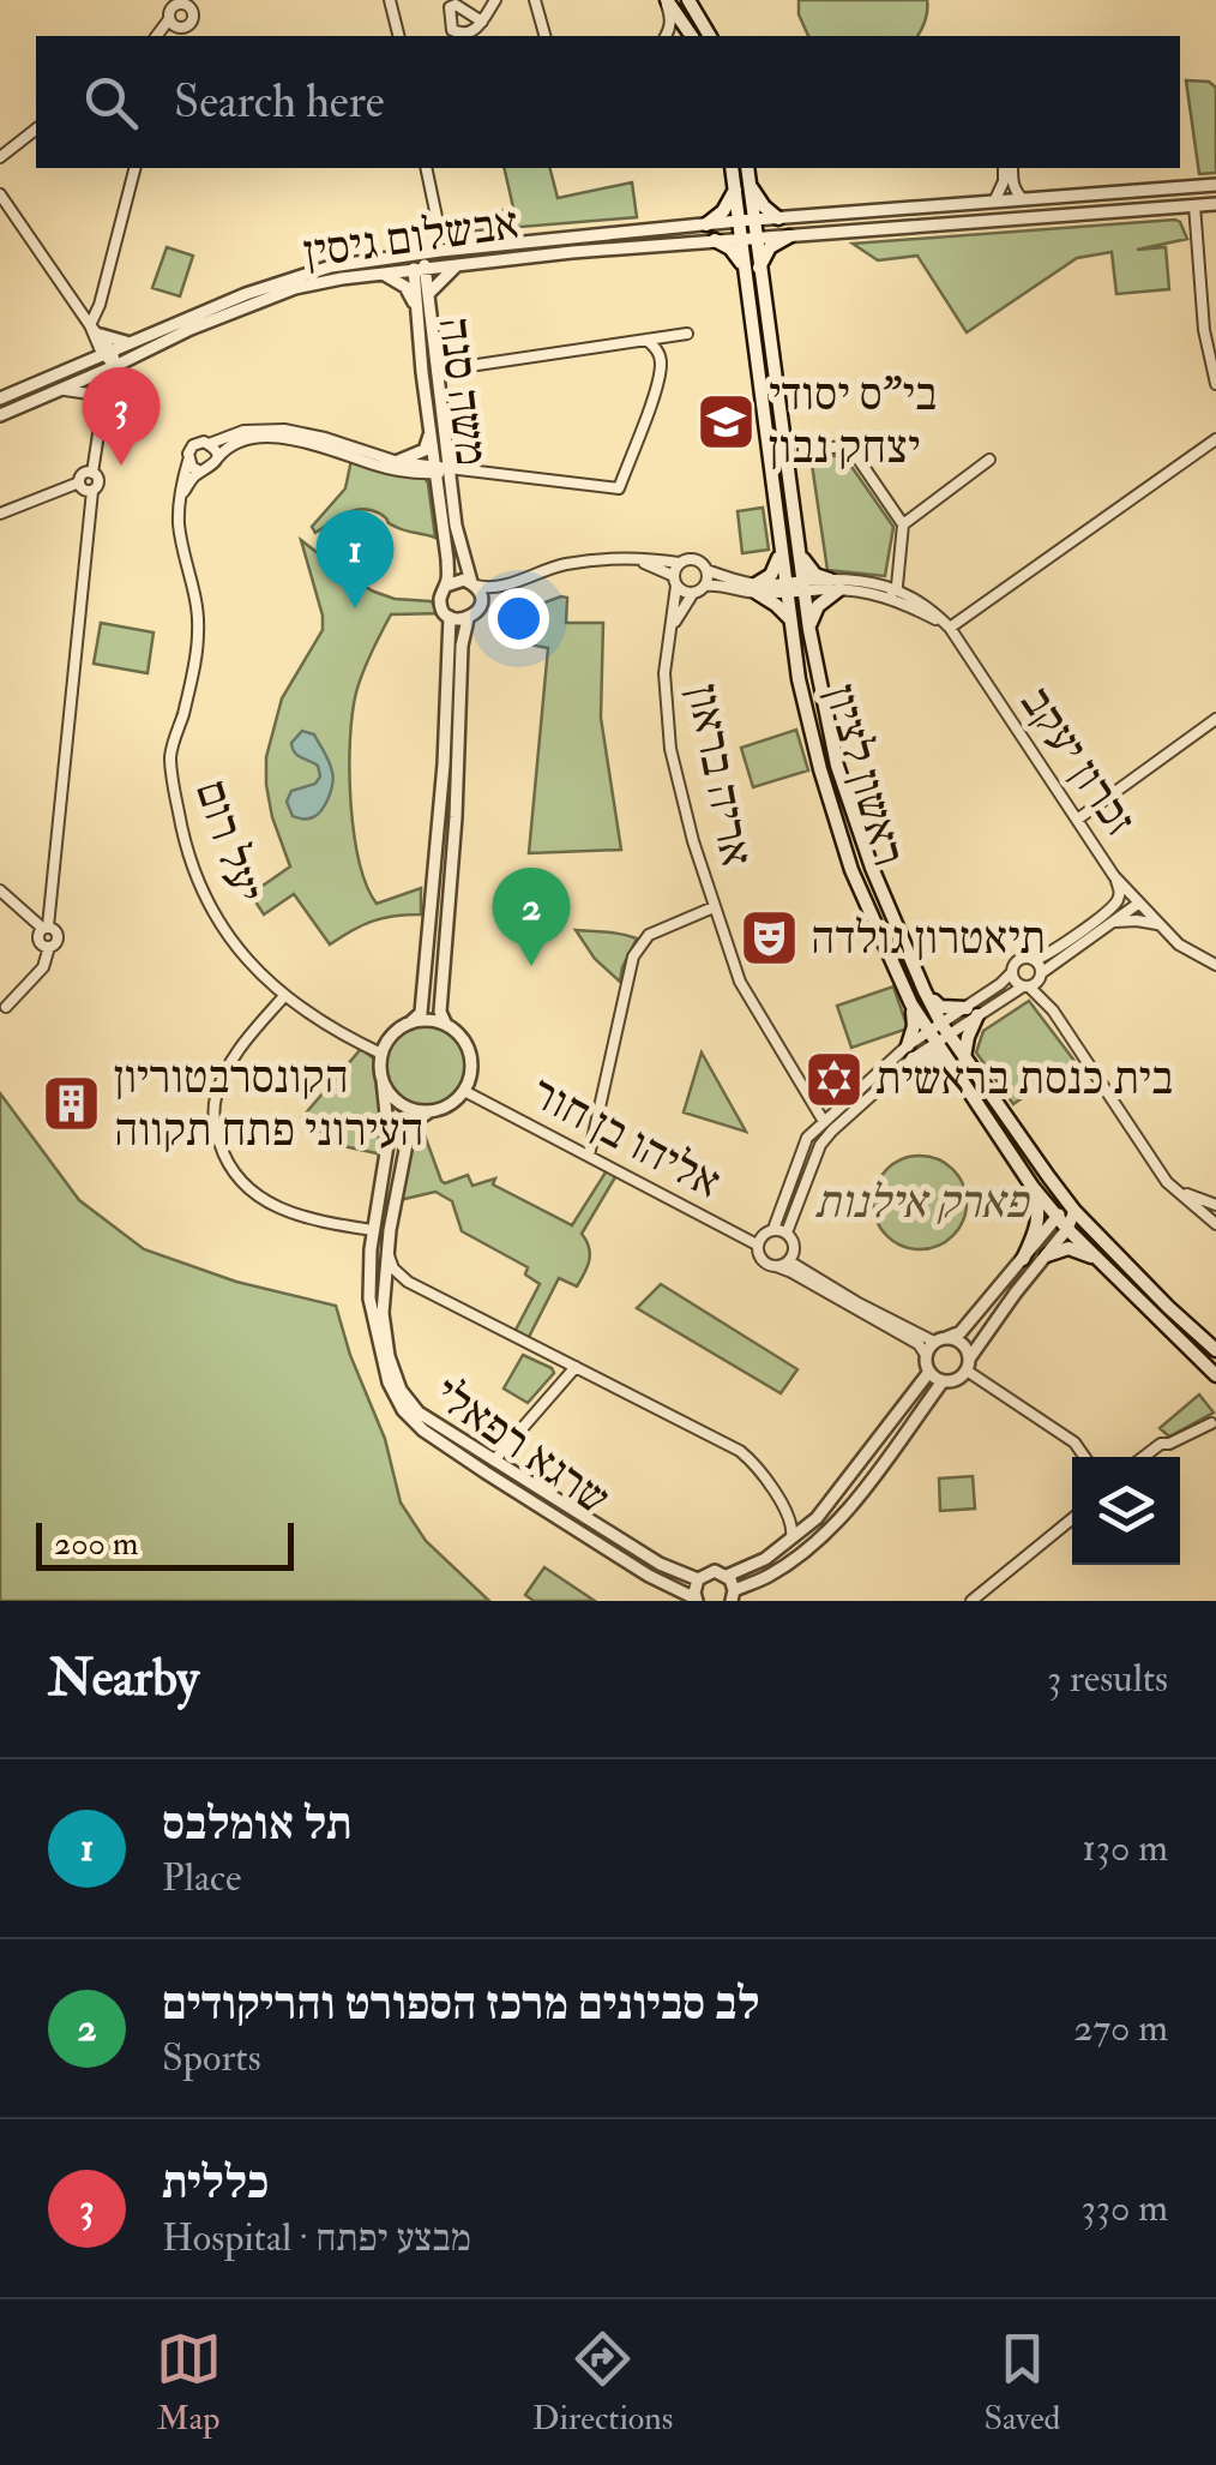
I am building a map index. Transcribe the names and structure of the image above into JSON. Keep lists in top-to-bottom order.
{
  "streets": {
    "main road": ["ראשון לציון"],
    "street": [
      "אבשלום גיסין",
      "משה סנה",
      "זכרון יעקב",
      "אריה בראון",
      "יעל רום",
      "אליהו בן חור",
      "שרגא רפאלי"
    ]
  },
  "crossings": [
    ["אבשלום גיסין", "משה סנה"],
    ["אבשלום גיסין", "ראשון לציון"],
    ["זכרון יעקב", "אריה בראון"],
    ["זכרון יעקב", "ראשון לציון"],
    ["יעל רום", "אליהו בן חור"],
    ["יעל רום", "שרגא רפאלי"],
    ["אליהו בן חור", "שרגא רפאלי"]
  ],
  "parks": ["פארק אילנות"],
  "places": {
    "school or university": ["בי\"ס יסודי יצחק נבון"],
    "theatre": ["תיאטרון גולדה"],
    "synagogue": ["בית כנסת בראשית"],
    "building": ["הקונסרבטוריון העירוני פתח תקווה"]
  },
  "scale_bar": "200 m",
  "page": {
    "search": "Search here",
    "pins": ["3", "1", "2"],
    "scale": "200 m",
    "heading": ["Nearby", "3 results"],
    "list": [
      {
        "mark": "1",
        "name": "תל אומלבס",
        "note": "Place",
        "value": "130 m"
      },
      {
        "mark": "2",
        "name": "לב סביונים מרכז הספורט והריקודים",
        "note": "Sports",
        "value": "270 m"
      },
      {
        "mark": "3",
        "name": "כללית",
        "note": "Hospital · מבצע יפתח",
        "value": "330 m"
      }
    ],
    "nav": ["Map", "Directions", "Saved"]
  }
}
